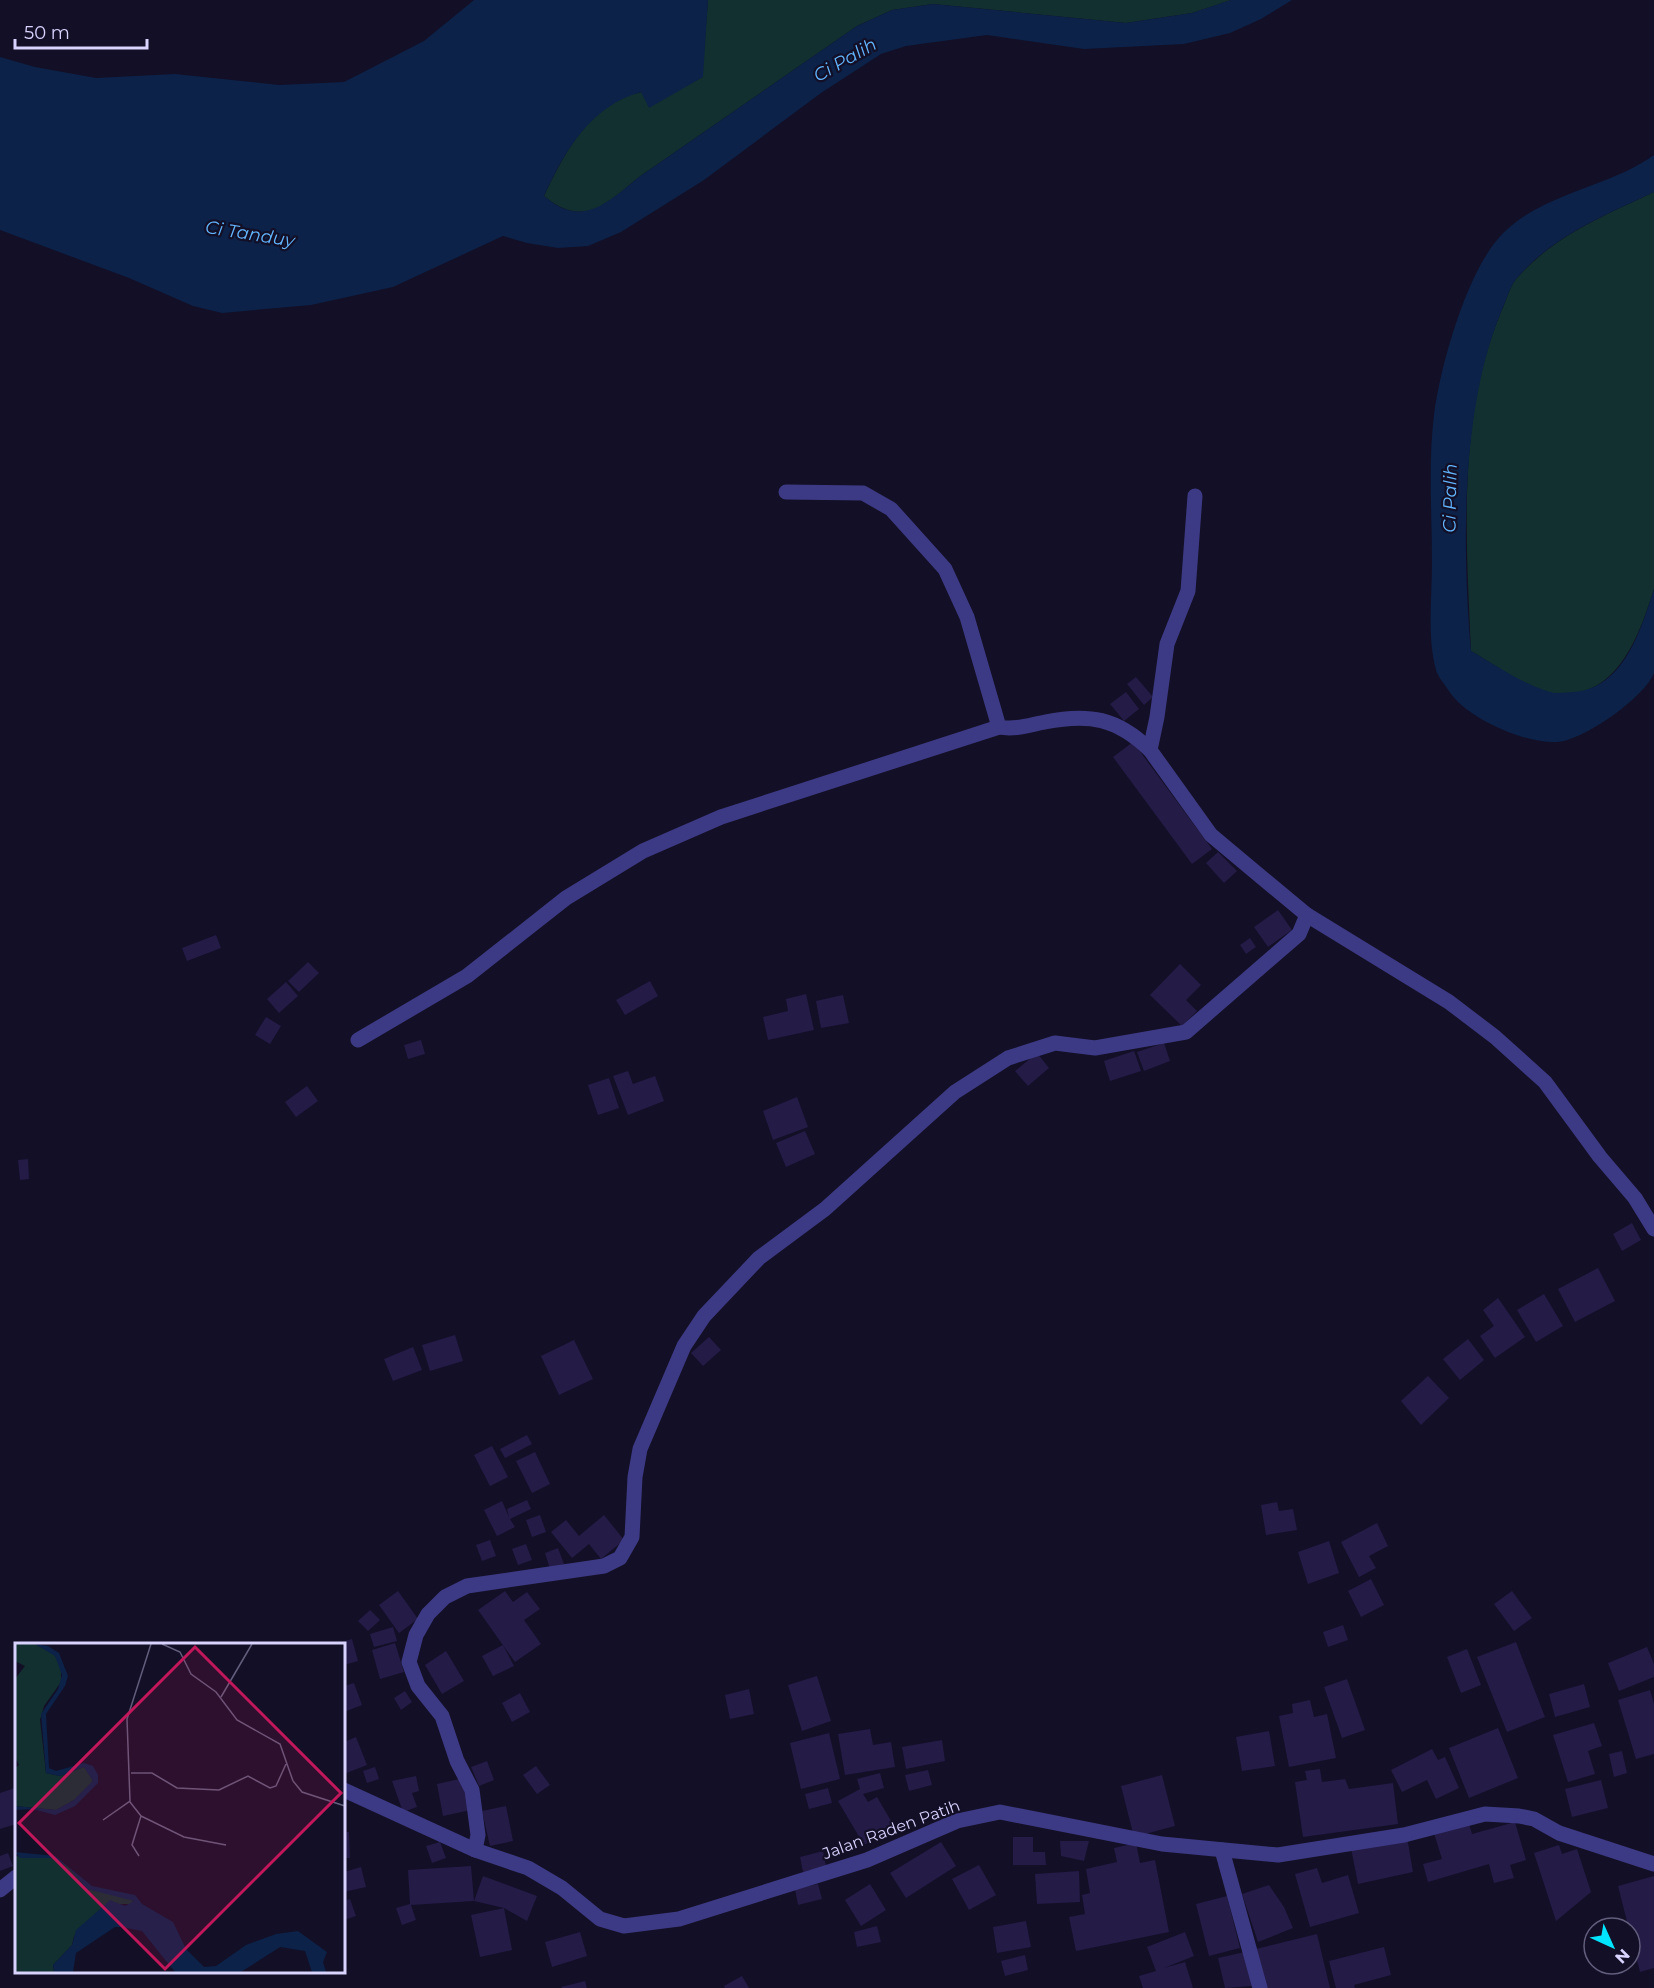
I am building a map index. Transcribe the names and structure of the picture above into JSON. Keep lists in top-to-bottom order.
{
  "streets": {
    "street": ["Jalan Raden Patih"]
  },
  "water": ["Ci Palih", "Ci Tanduy"],
  "scale_bar": "50 m",
  "north": "bottom right"
}
